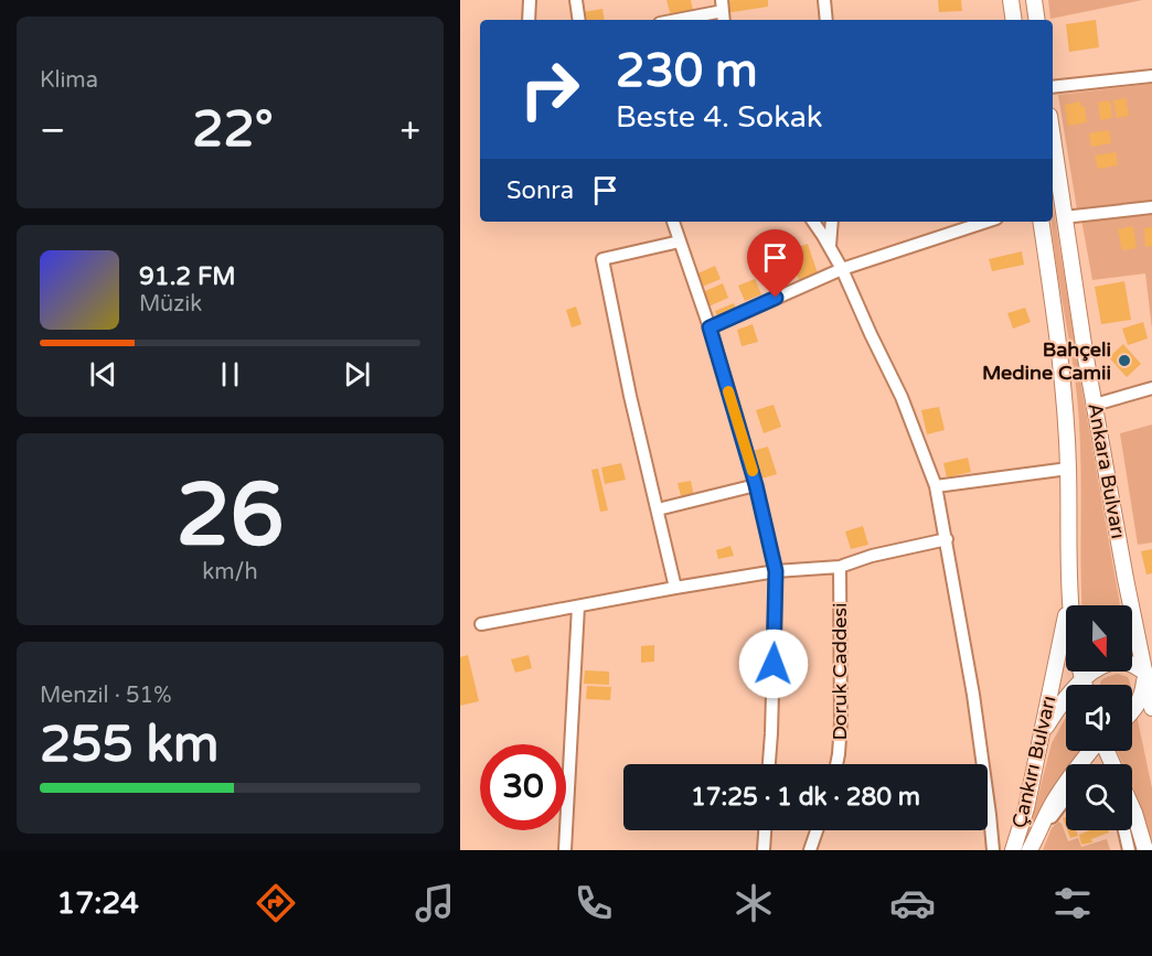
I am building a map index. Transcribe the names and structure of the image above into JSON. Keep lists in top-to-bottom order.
{
  "streets": {
    "main road": ["Ankara Bulvarı", "Çankırı Bulvarı"],
    "street": ["Doruk Caddesi"]
  },
  "crossings": [
    ["Ankara Bulvarı", "Çankırı Bulvarı"]
  ],
  "places": ["Bahçeli Medine Camii"],
  "north": "bottom",
  "page": {
    "tile": [
      "Klima",
      ["26", "km/h"],
      ["Menzil · 51%", "255 km"]
    ],
    "turn": ["230 m", "Beste 4. Sokak"],
    "heat": ["−", "22°", "+"],
    "then": "Sonra",
    "song": ["91.2 FM", "Müzik"],
    "limit": "30",
    "trip": "17:25 · 1 dk · 280 m",
    "tabs": "17:24"
  }
}
